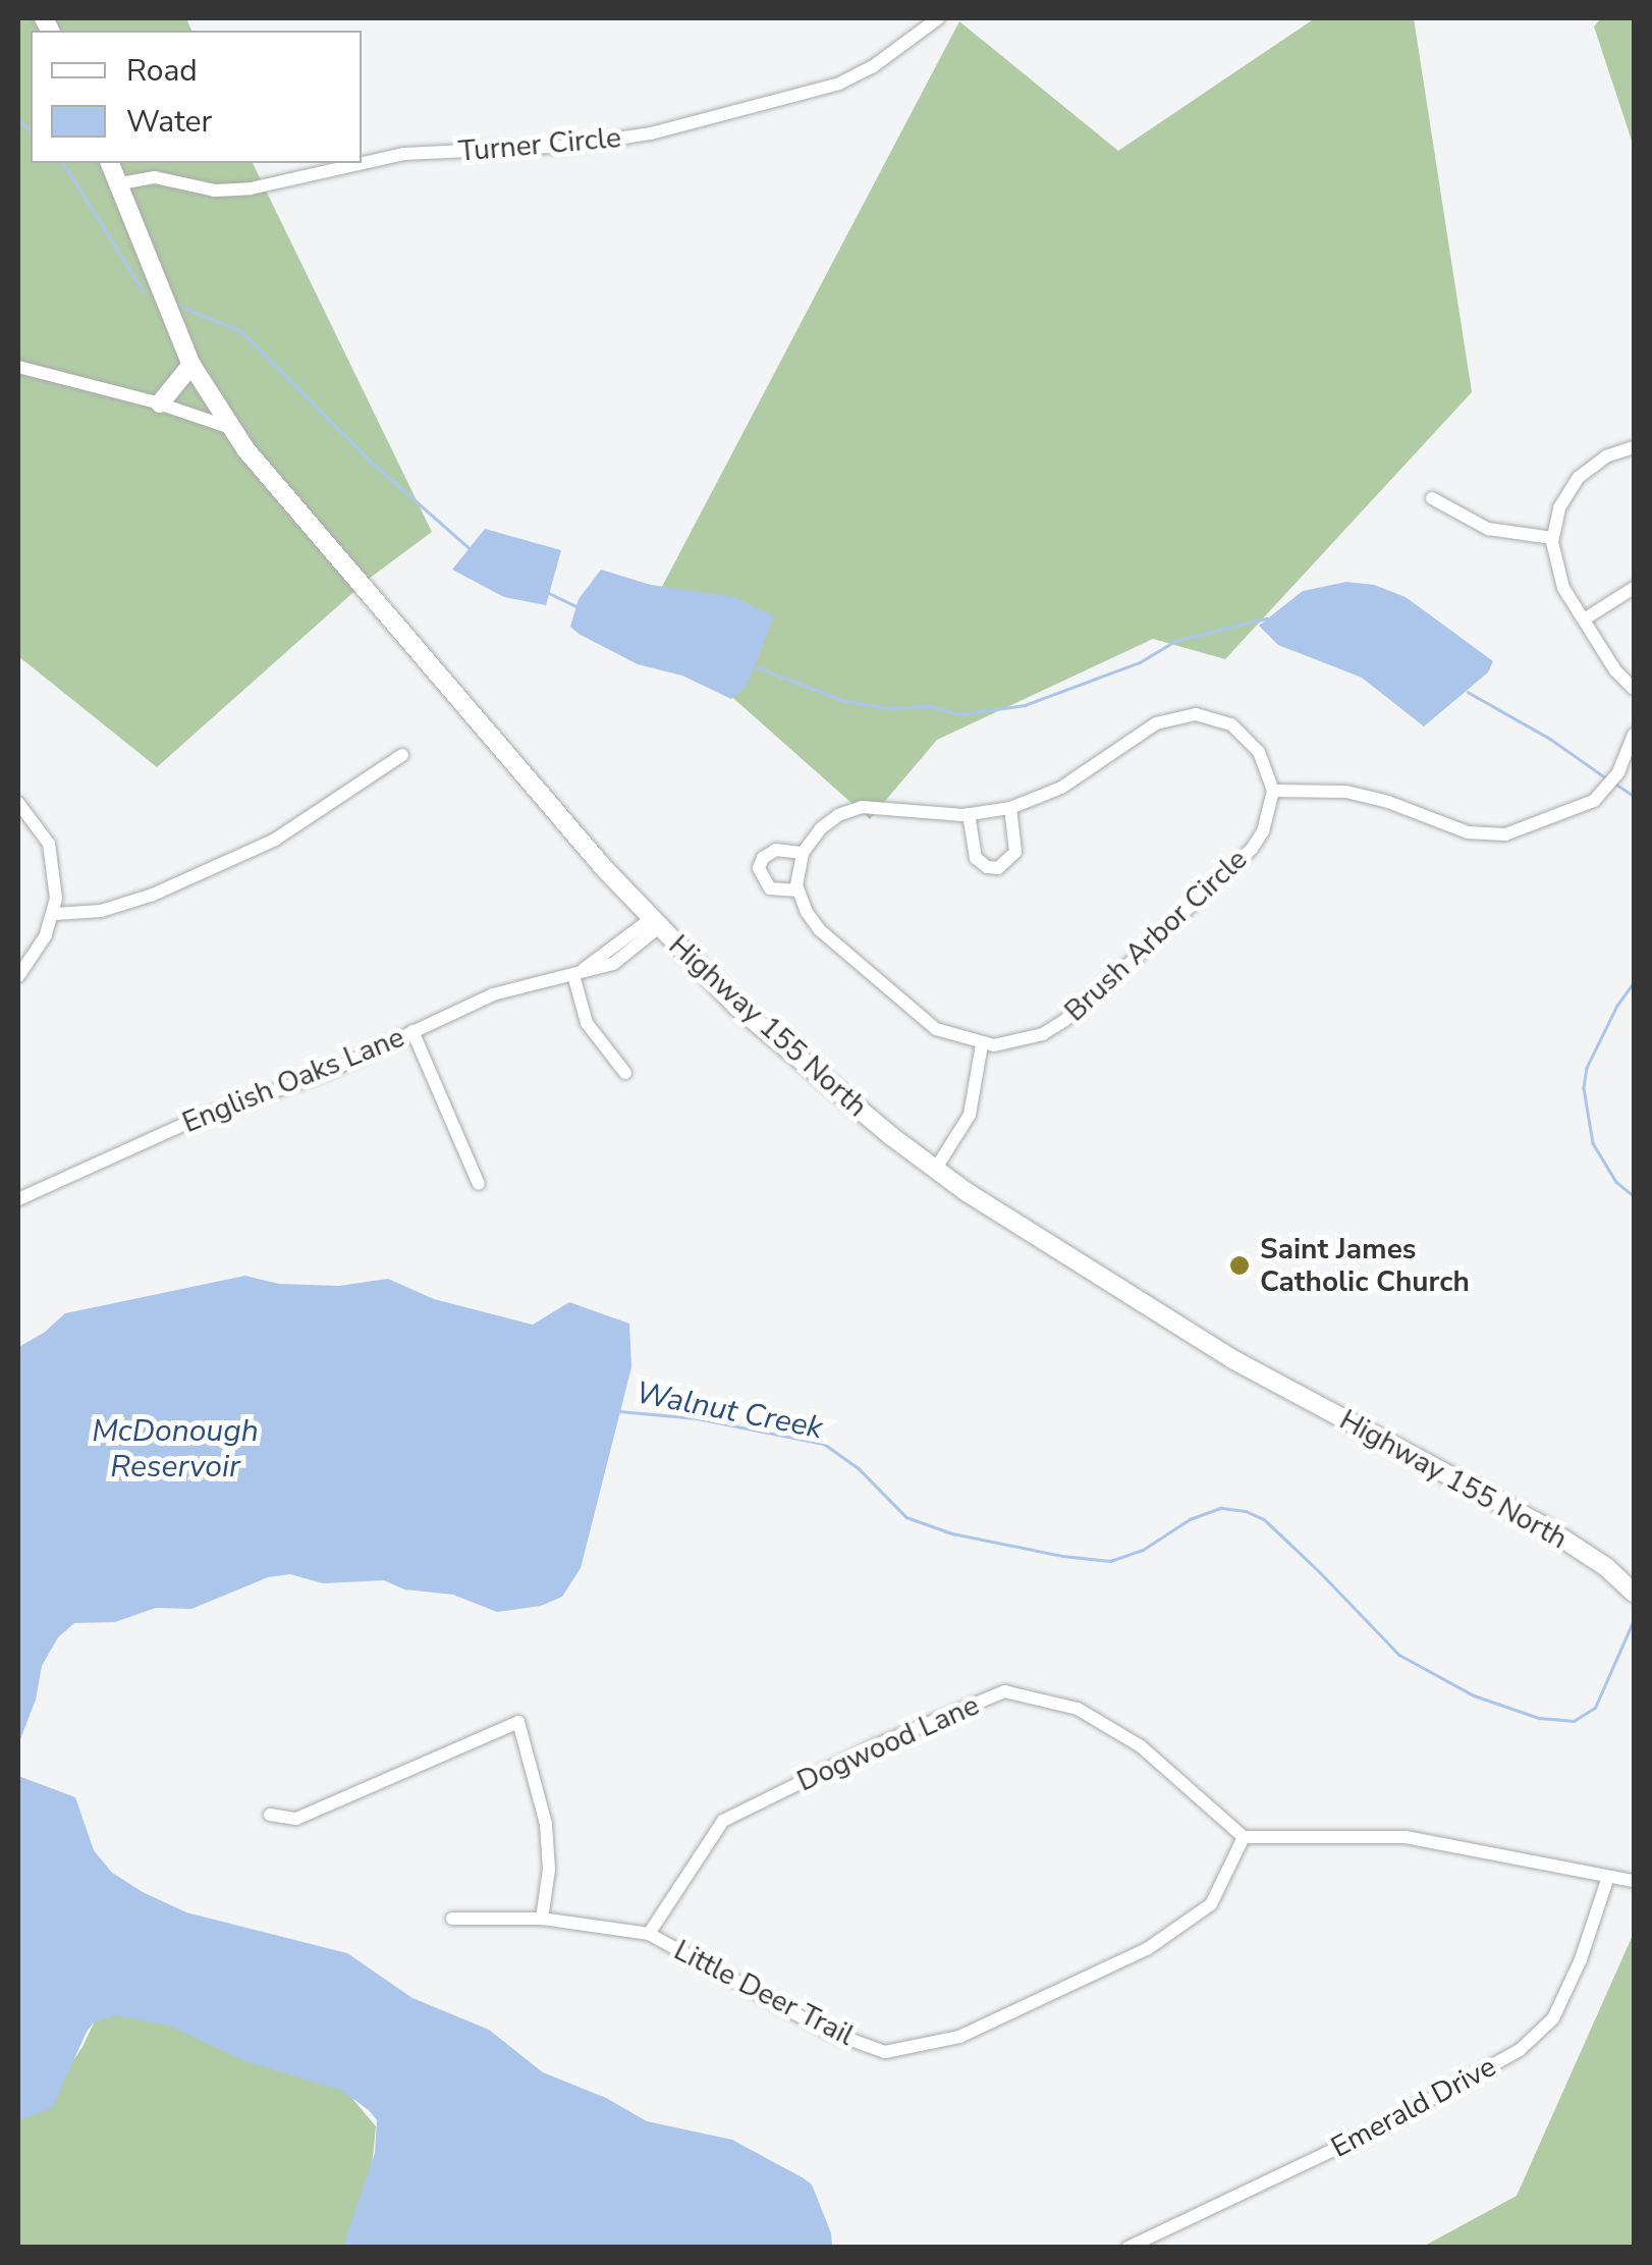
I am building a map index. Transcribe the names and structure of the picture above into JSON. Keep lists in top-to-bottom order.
{
  "streets": {
    "main road": ["Highway 155 North"],
    "street": [
      "Turner Circle",
      "Brush Arbor Circle",
      "English Oaks Lane",
      "Dogwood Lane",
      "Little Deer Trail",
      "Emerald Drive"
    ]
  },
  "crossings": [
    ["Turner Circle", "Highway 155 North"],
    ["Highway 155 North", "English Oaks Lane"],
    ["Dogwood Lane", "Little Deer Trail"]
  ],
  "water": ["Walnut Creek", "McDonough Reservoir"],
  "places": ["Saint James Catholic Church"],
  "legend": ["Road", "Water"]
}
